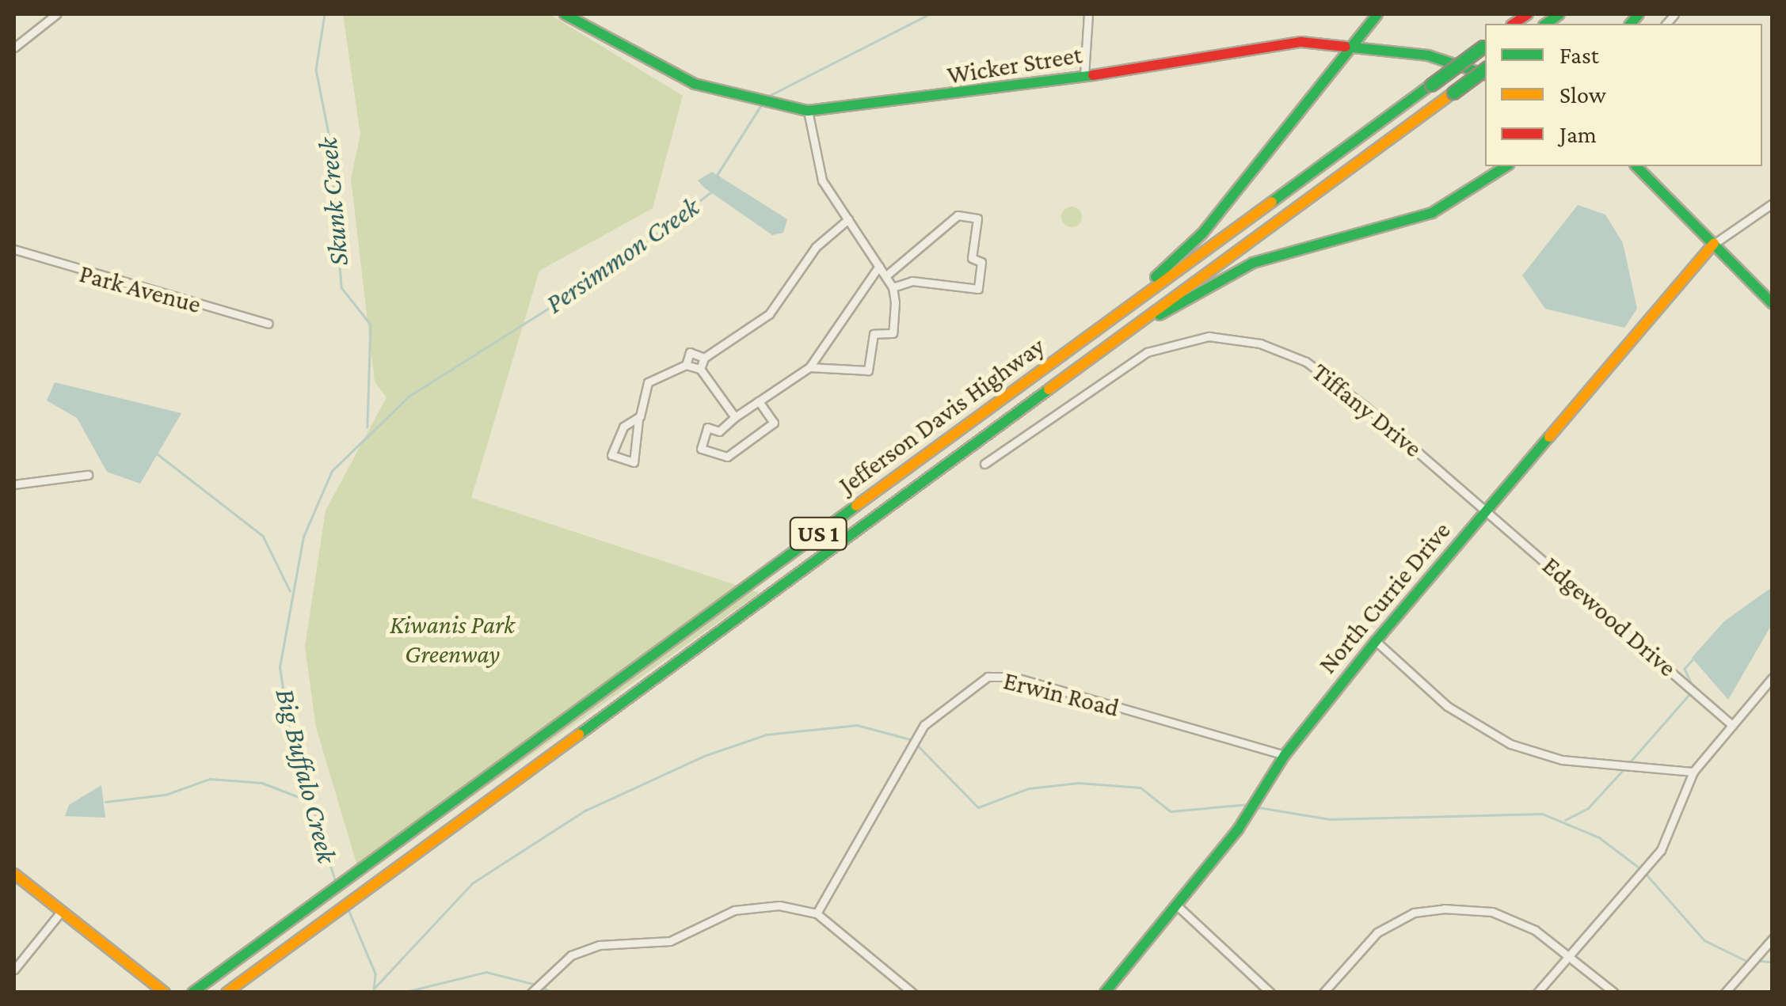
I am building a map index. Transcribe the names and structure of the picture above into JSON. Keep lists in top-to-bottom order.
{
  "streets": {
    "main road": [
      "Wicker Street",
      "Jefferson Davis Highway",
      "US 1",
      "North Currie Drive"
    ],
    "street": [
      "Park Avenue",
      "Tiffany Drive",
      "Edgewood Drive",
      "Erwin Road"
    ]
  },
  "crossings": [
    ["Tiffany Drive", "North Currie Drive"],
    ["Tiffany Drive", "Edgewood Drive"],
    ["North Currie Drive", "Edgewood Drive"],
    ["North Currie Drive", "Erwin Road"]
  ],
  "water": ["Skunk Creek", "Persimmon Creek", "Big Buffalo Creek"],
  "parks": ["Kiwanis Park Greenway"],
  "legend": ["Fast", "Slow", "Jam"]
}
